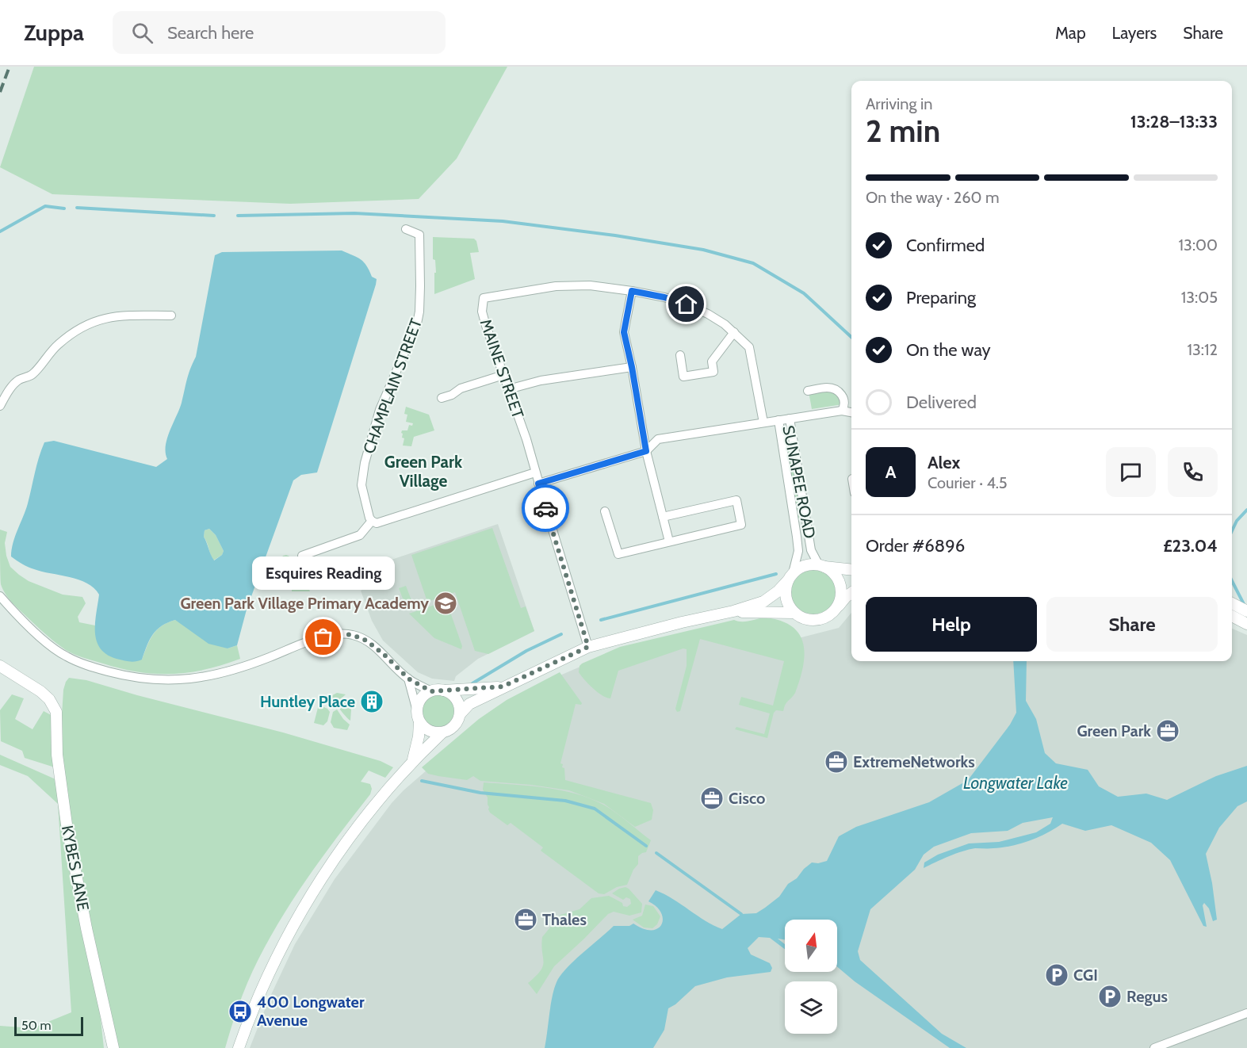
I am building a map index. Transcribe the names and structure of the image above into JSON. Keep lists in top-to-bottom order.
{
  "streets": {
    "street": [
      "MAINE STREET",
      "CHAMPLAIN STREET",
      "SUNAPEE ROAD",
      "KYBES LANE"
    ]
  },
  "districts": ["Green Park Village"],
  "water": ["Longwater Lake"],
  "places": {
    "school or university": ["Green Park Village Primary Academy"],
    "other": ["Esquires Reading"],
    "building": ["Huntley Place"],
    "office": [
      "Green Park",
      "ExtremeNetworks",
      "Cisco",
      "Thales"
    ],
    "parking": ["CGI", "Regus"],
    "bus stop": ["400 Longwater Avenue"]
  },
  "scale_bar": "50 m",
  "north": "top",
  "page": {
    "header": "Zuppa",
    "search": "Search here",
    "nav": ["Map", "Layers", "Share"],
    "heading": ["2 min", "Arriving in", "13:28–13:33"],
    "panel": [
      "Alex",
      "Courier · 4.5",
      "Order #6896",
      "£23.04"
    ],
    "bar": "On the way · 260 m",
    "list": [
      ["Confirmed", "13:00"],
      ["Preparing", "13:05"],
      ["On the way", "13:12"],
      "Delivered"
    ],
    "round": "A",
    "bubble": "Esquires Reading",
    "buttons": ["Help", "Share"],
    "scale": "50 m"
  }
}
